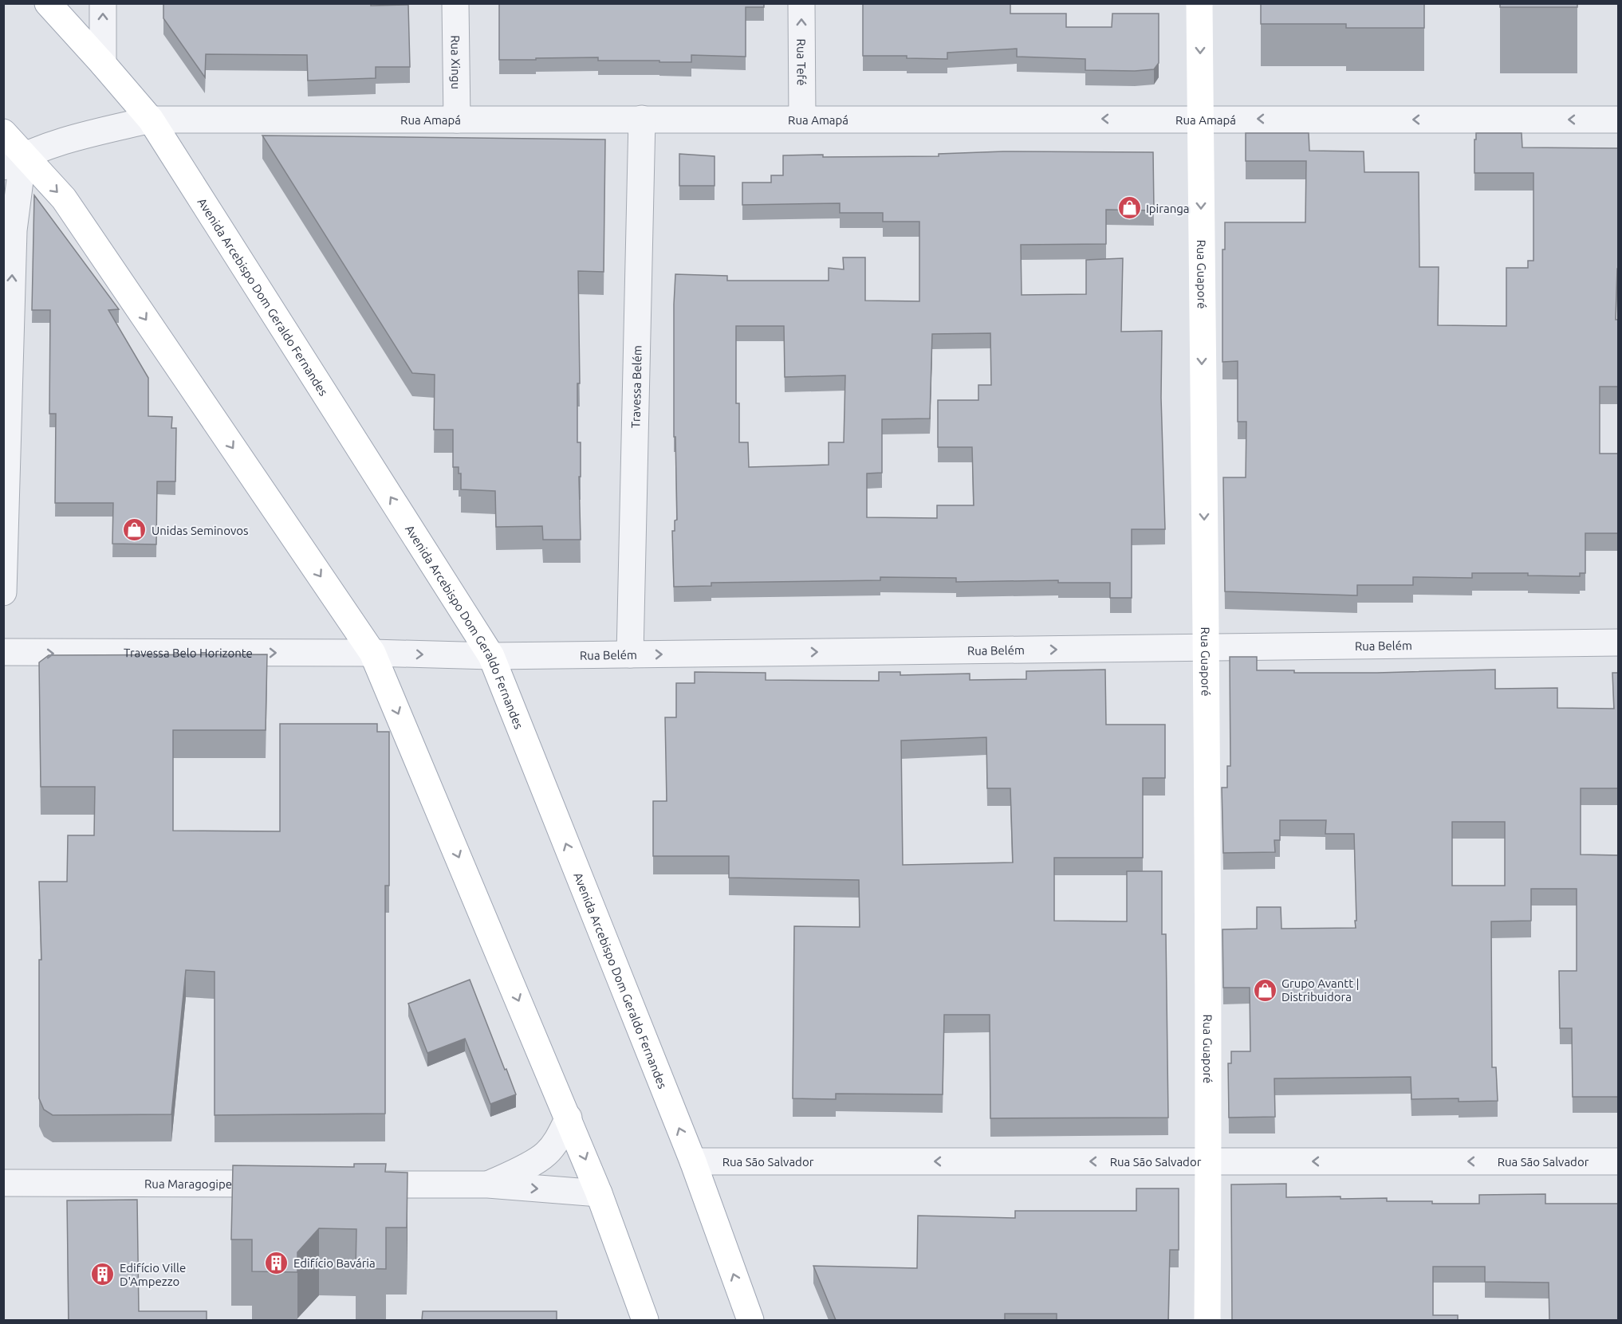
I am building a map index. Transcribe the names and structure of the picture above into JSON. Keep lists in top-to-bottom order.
{
  "streets": {
    "main road": ["Rua Guaporé", "Avenida Arcebispo Dom Geraldo Fernandes"],
    "street": [
      "Rua Xingu",
      "Rua Tefé",
      "Rua Amapá",
      "Travessa Belém",
      "Rua Belém",
      "Travessa Belo Horizonte",
      "Rua São Salvador",
      "Rua Maragogipe"
    ]
  },
  "crossings": [
    ["Rua Xingu", "Rua Amapá"],
    ["Rua Tefé", "Rua Amapá"],
    ["Rua Amapá", "Rua Guaporé"],
    ["Rua Amapá", "Avenida Arcebispo Dom Geraldo Fernandes"],
    ["Rua Amapá", "Travessa Belém"],
    ["Rua Guaporé", "Rua Belém"],
    ["Rua Guaporé", "Rua São Salvador"],
    ["Avenida Arcebispo Dom Geraldo Fernandes", "Rua Belém"],
    ["Avenida Arcebispo Dom Geraldo Fernandes", "Rua São Salvador"],
    ["Travessa Belém", "Rua Belém"],
    ["Rua Belém", "Travessa Belo Horizonte"]
  ],
  "one_way": [
    "Rua Tefé",
    "Rua Amapá",
    "Rua Guaporé",
    "Rua Belém",
    "Travessa Belo Horizonte",
    "Rua São Salvador"
  ],
  "places": {
    "shop": ["Ipiranga", "Unidas Seminovos", "Grupo Avantt | Distribuidora"],
    "building": ["Edifício Bavária", "Edifício Ville D'Ampezzo"]
  }
}
